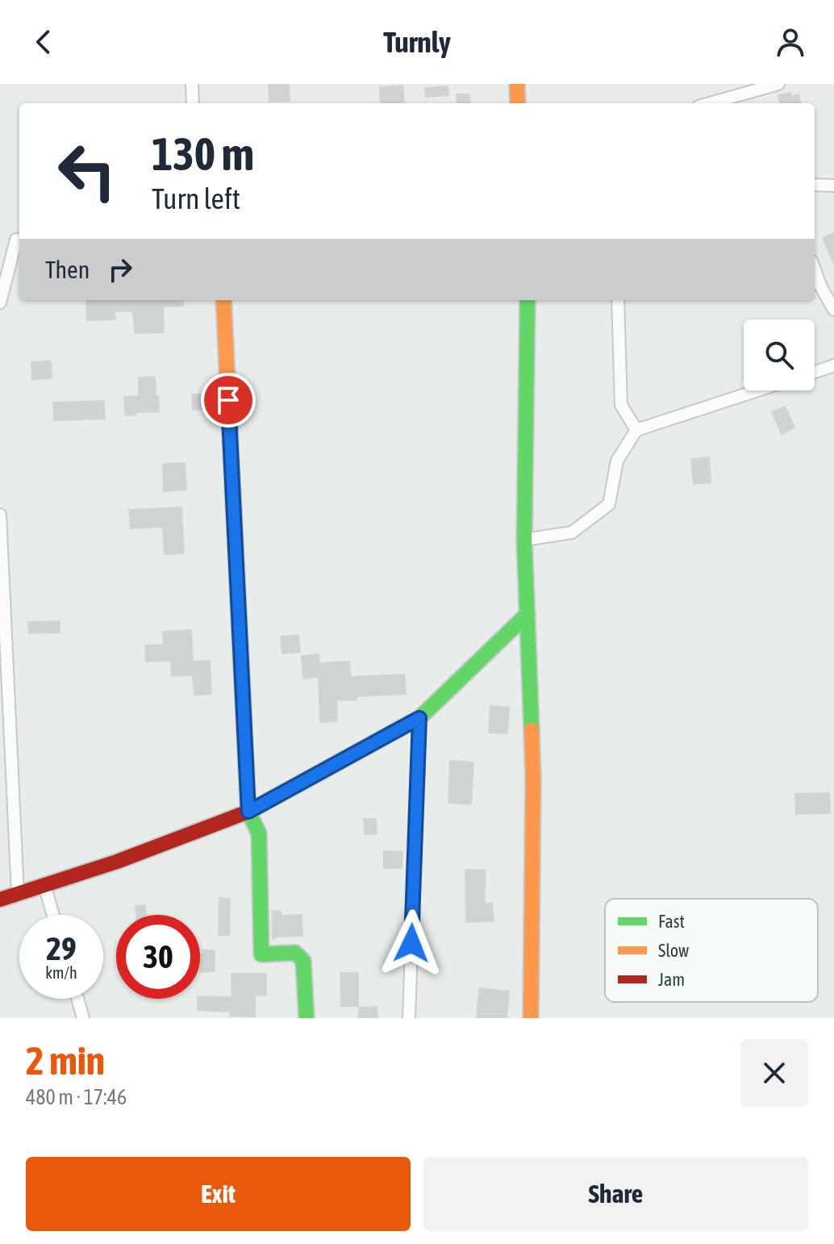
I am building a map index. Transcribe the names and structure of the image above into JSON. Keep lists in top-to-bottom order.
{
  "legend": ["Fast", "Slow", "Jam"],
  "page": {
    "header": "Turnly",
    "turn": ["130 m", "Turn left"],
    "then": "Then",
    "speed": "29 km/h",
    "limit": "30",
    "heading": ["2 min", "480 m · 17:46"],
    "buttons": ["Exit", "Share"]
  }
}
